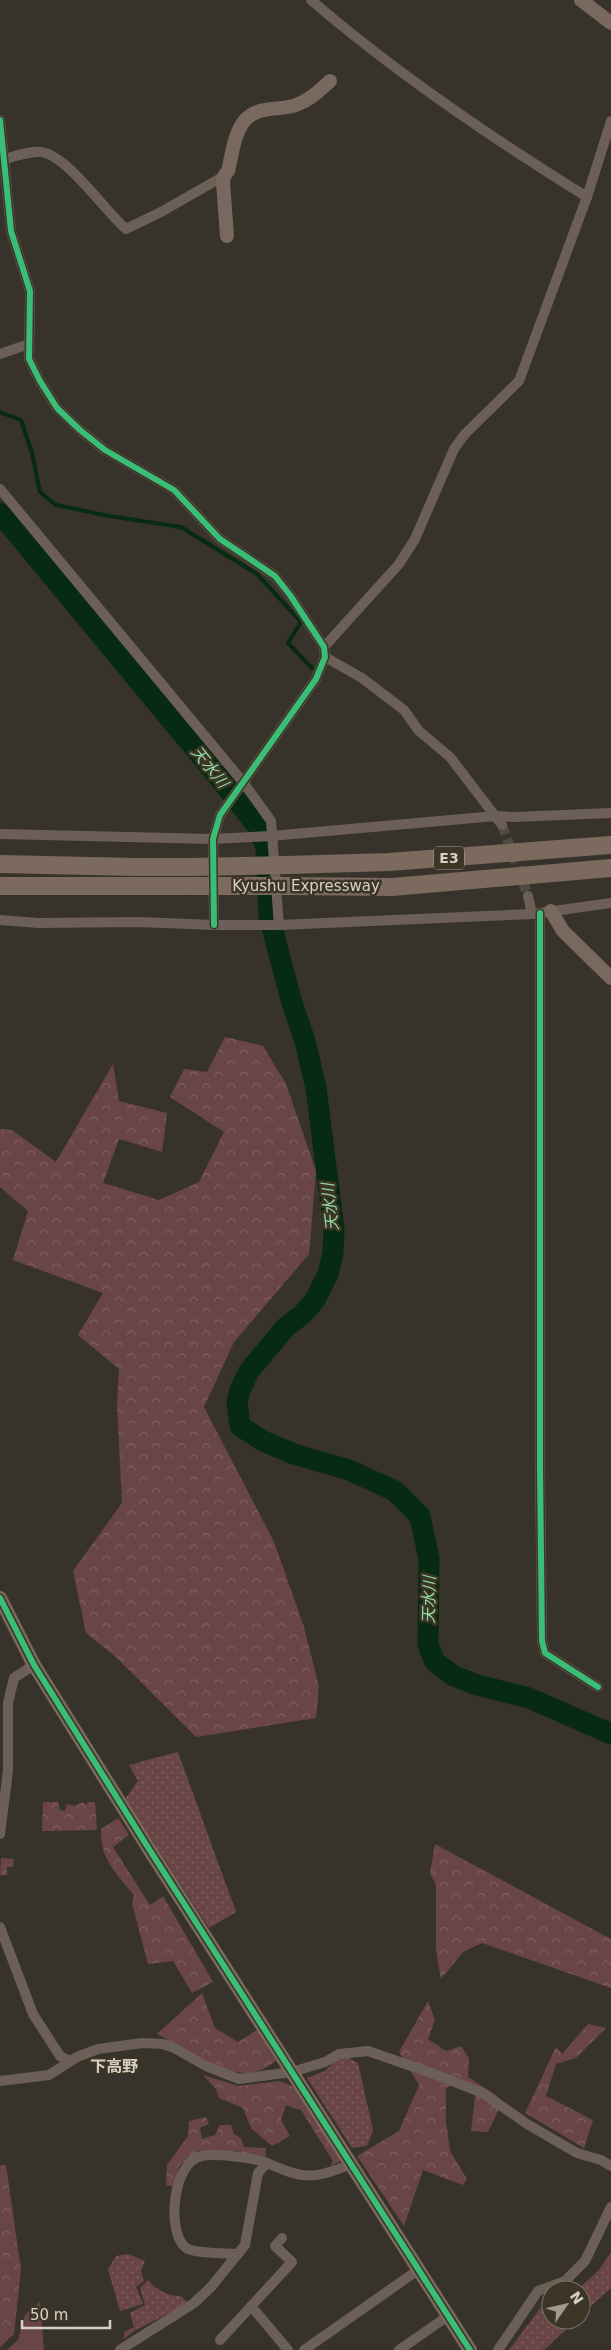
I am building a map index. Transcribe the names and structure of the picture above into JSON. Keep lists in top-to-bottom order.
{
  "streets": {
    "highway": ["E3", "Kyushu Expressway"]
  },
  "districts": ["下高野"],
  "water": ["天水川"],
  "scale_bar": "50 m",
  "north": "top right"
}
